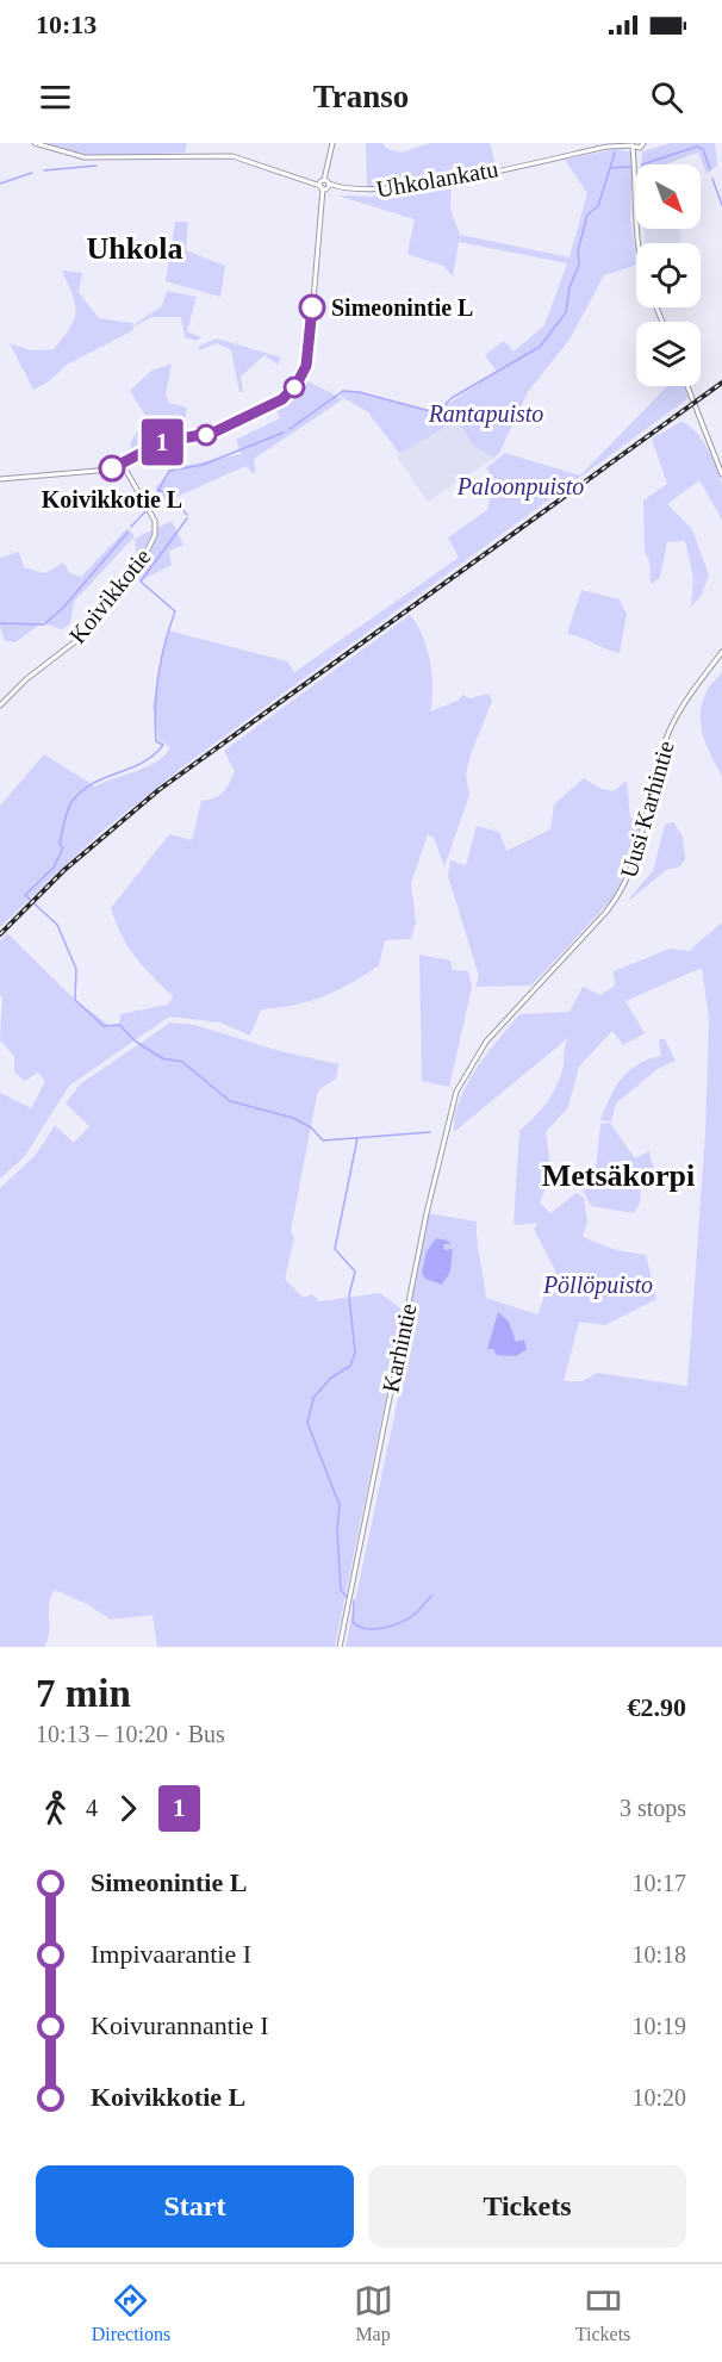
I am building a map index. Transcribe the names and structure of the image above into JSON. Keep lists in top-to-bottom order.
{
  "streets": {
    "street": [
      "Uhkolankatu",
      "Koivikkotie",
      "Uusi Karhintie",
      "Karhintie"
    ]
  },
  "crossings": [
    ["Uusi Karhintie", "Karhintie"]
  ],
  "districts": ["Uhkola", "Metsäkorpi"],
  "parks": ["Rantapuisto", "Paloonpuisto", "Pöllöpuisto"],
  "places": ["Simeonintie L", "Koivikkotie L"],
  "lines": ["bus line 1"],
  "north": "bottom right",
  "page": {
    "status": "10:13",
    "header": "Transo",
    "on_map": "1",
    "heading": ["7 min", "10:13 – 10:20 · Bus", "€2.90"],
    "legs": ["4", "1", "3 stops"],
    "list": [
      {
        "name": "Simeonintie L",
        "value": "10:17"
      },
      {
        "name": "Impivaarantie I",
        "value": "10:18"
      },
      {
        "name": "Koivurannantie I",
        "value": "10:19"
      },
      {
        "name": "Koivikkotie L",
        "value": "10:20"
      }
    ],
    "buttons": ["Start", "Tickets"],
    "tabs": ["Directions", "Map", "Tickets"]
  }
}
